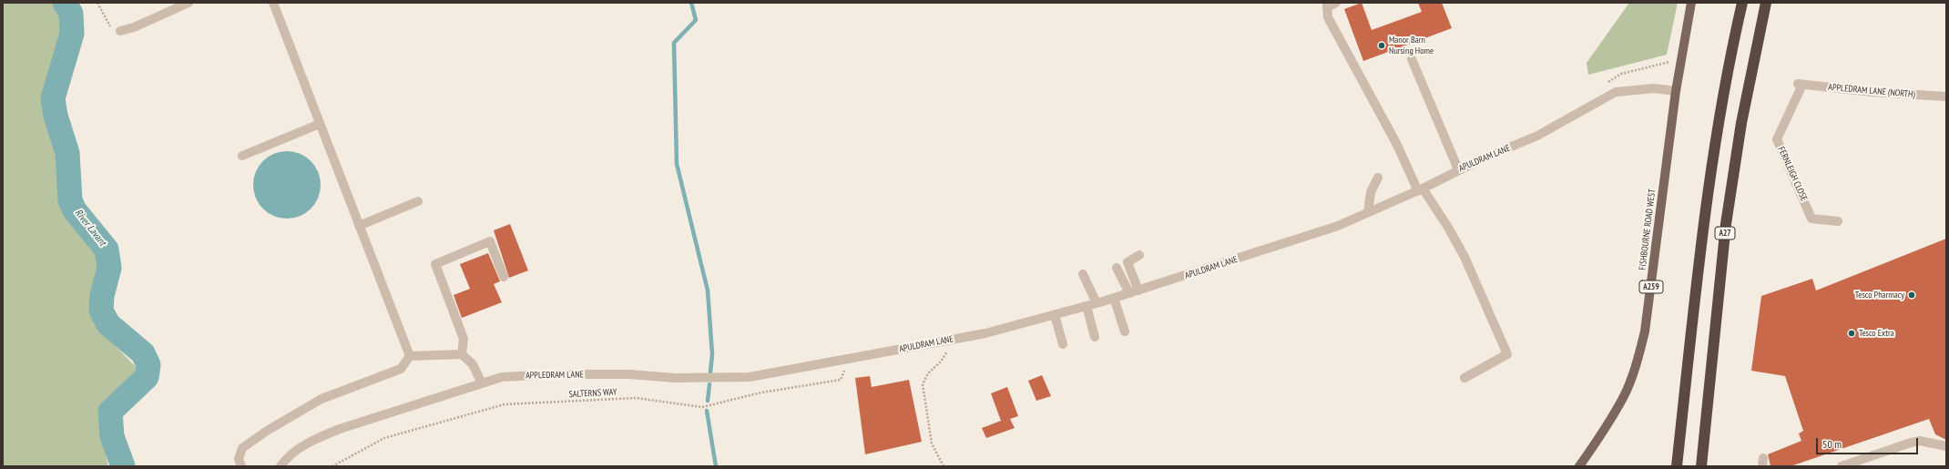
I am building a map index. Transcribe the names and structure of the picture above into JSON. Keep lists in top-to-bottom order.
{
  "streets": {
    "highway": ["A27"],
    "main road": ["FISHBOURNE ROAD WEST", "A259"],
    "street": [
      "APPLEDRAM LANE (NORTH)",
      "APULDRAM LANE",
      "FERNLEIGH CLOSE",
      "APPLEDRAM LANE"
    ],
    "path": ["SALTERNS WAY"]
  },
  "crossings": [
    ["APPLEDRAM LANE (NORTH)", "FERNLEIGH CLOSE"],
    ["APULDRAM LANE", "FISHBOURNE ROAD WEST"],
    ["APULDRAM LANE", "APPLEDRAM LANE"],
    ["APULDRAM LANE", "SALTERNS WAY"],
    ["APPLEDRAM LANE", "SALTERNS WAY"]
  ],
  "water": ["River Lavant"],
  "places": ["Manor Barn Nursing Home", "Tesco Pharmacy", "Tesco Extra"],
  "scale_bar": "50 m"
}
